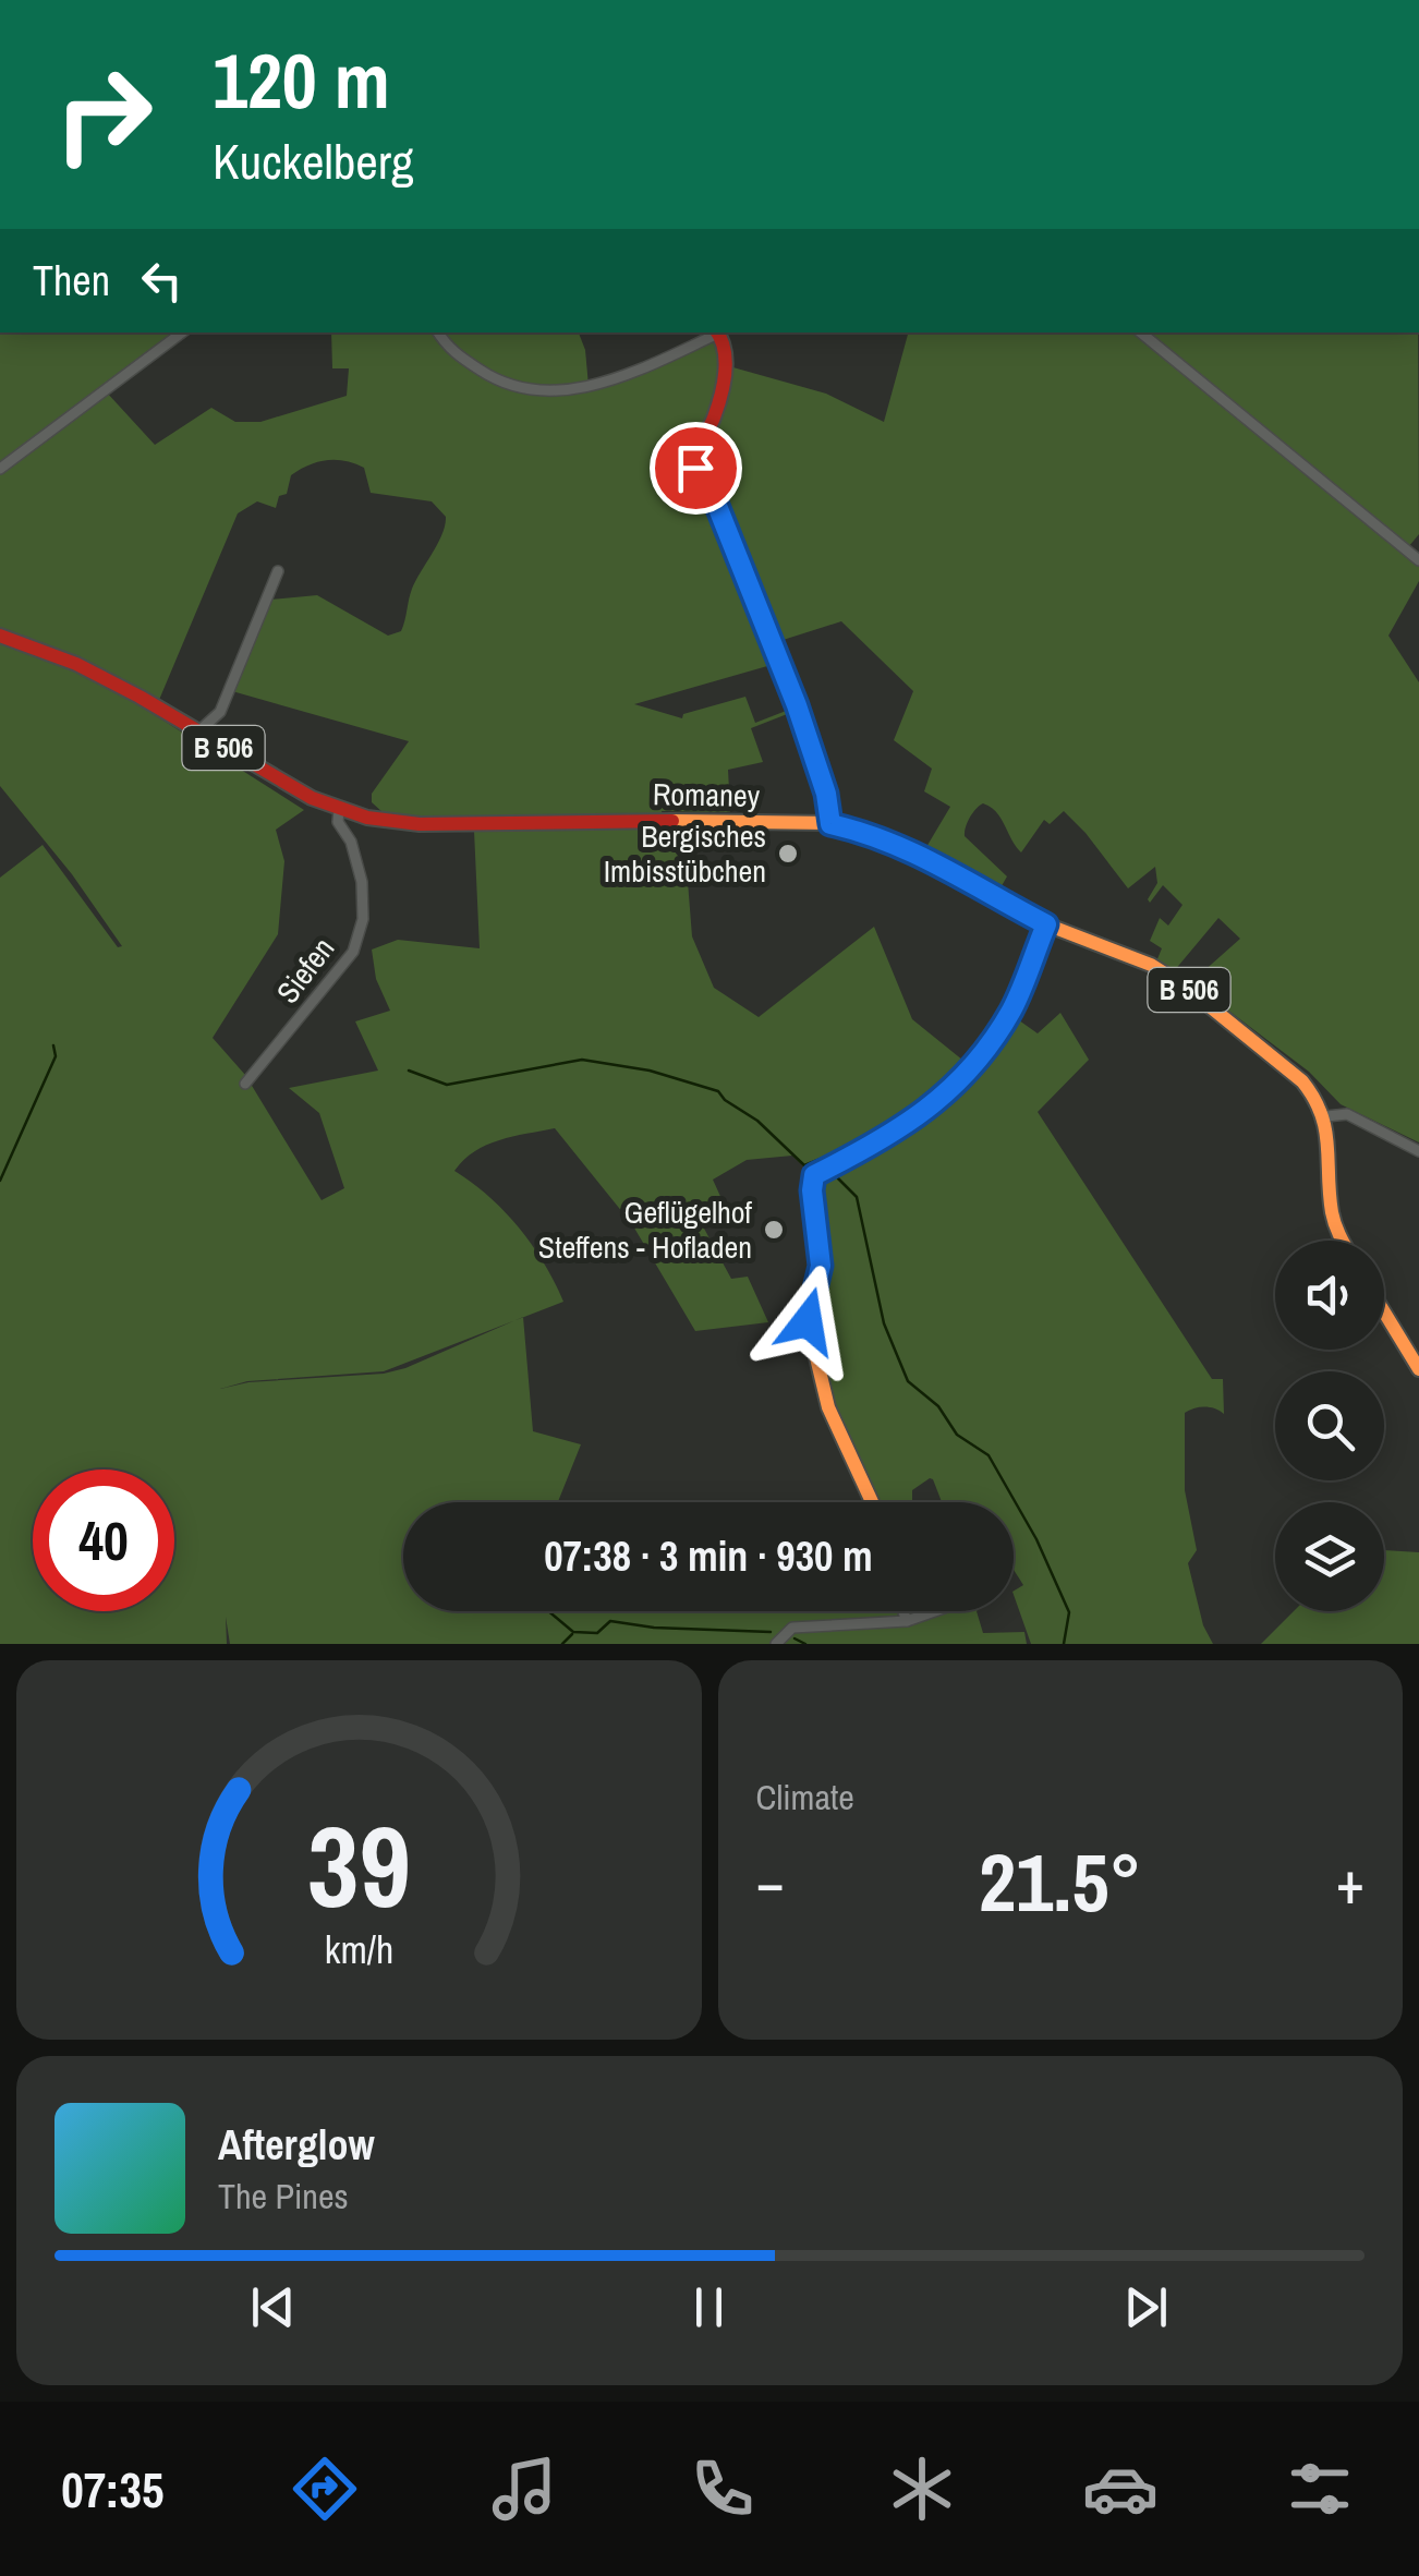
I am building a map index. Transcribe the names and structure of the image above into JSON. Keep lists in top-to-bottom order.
{
  "streets": {
    "main road": ["B 506", "Romaney"],
    "street": ["Siefen"]
  },
  "crossings": [
    ["B 506", "Romaney"],
    ["B 506", "Siefen"],
    ["Romaney", "Siefen"]
  ],
  "places": ["Bergisches Imbisstübchen", "Geflügelhof Steffens - Hofladen"],
  "page": {
    "turn": ["120 m", "Kuckelberg"],
    "then": "Then",
    "limit": "40",
    "trip": "07:38 · 3 min · 930 m",
    "tile": "Climate",
    "heat": ["−", "21.5°", "+"],
    "song": ["Afterglow", "The Pines"],
    "tabs": "07:35",
    "gauge": ["39", "km/h"]
  }
}
